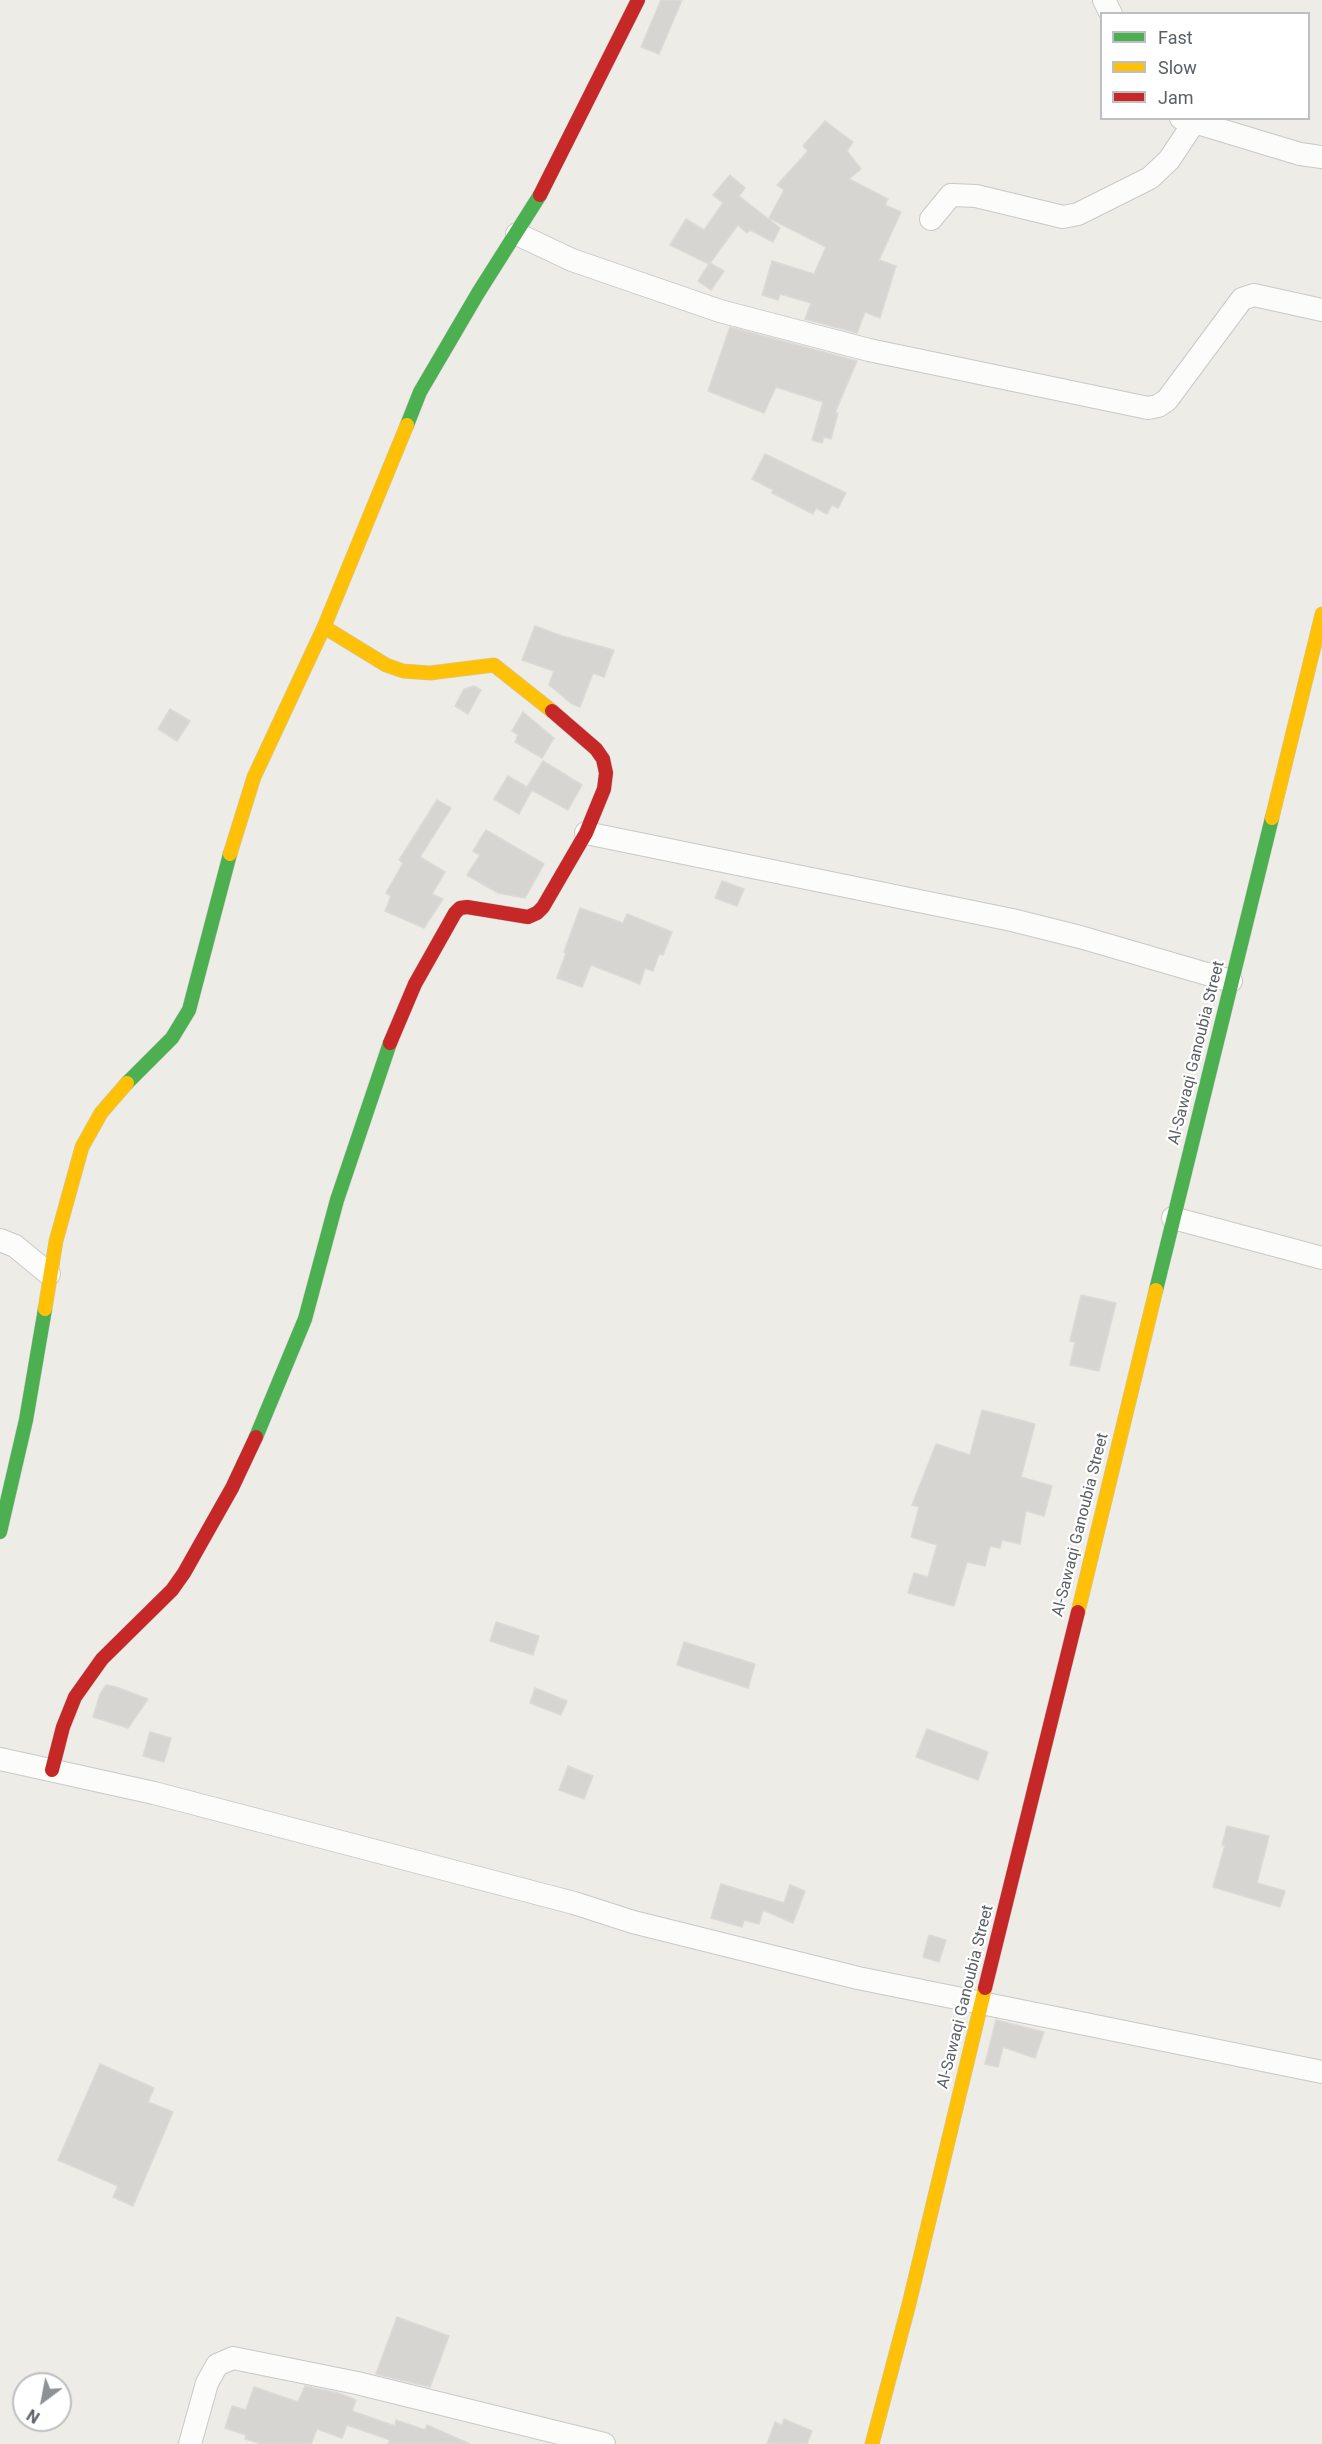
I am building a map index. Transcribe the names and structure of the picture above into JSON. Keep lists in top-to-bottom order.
{
  "streets": {
    "street": ["Al-Sawaqi Ganoubia Street"]
  },
  "legend": ["Fast", "Slow", "Jam"],
  "north": "bottom left"
}
